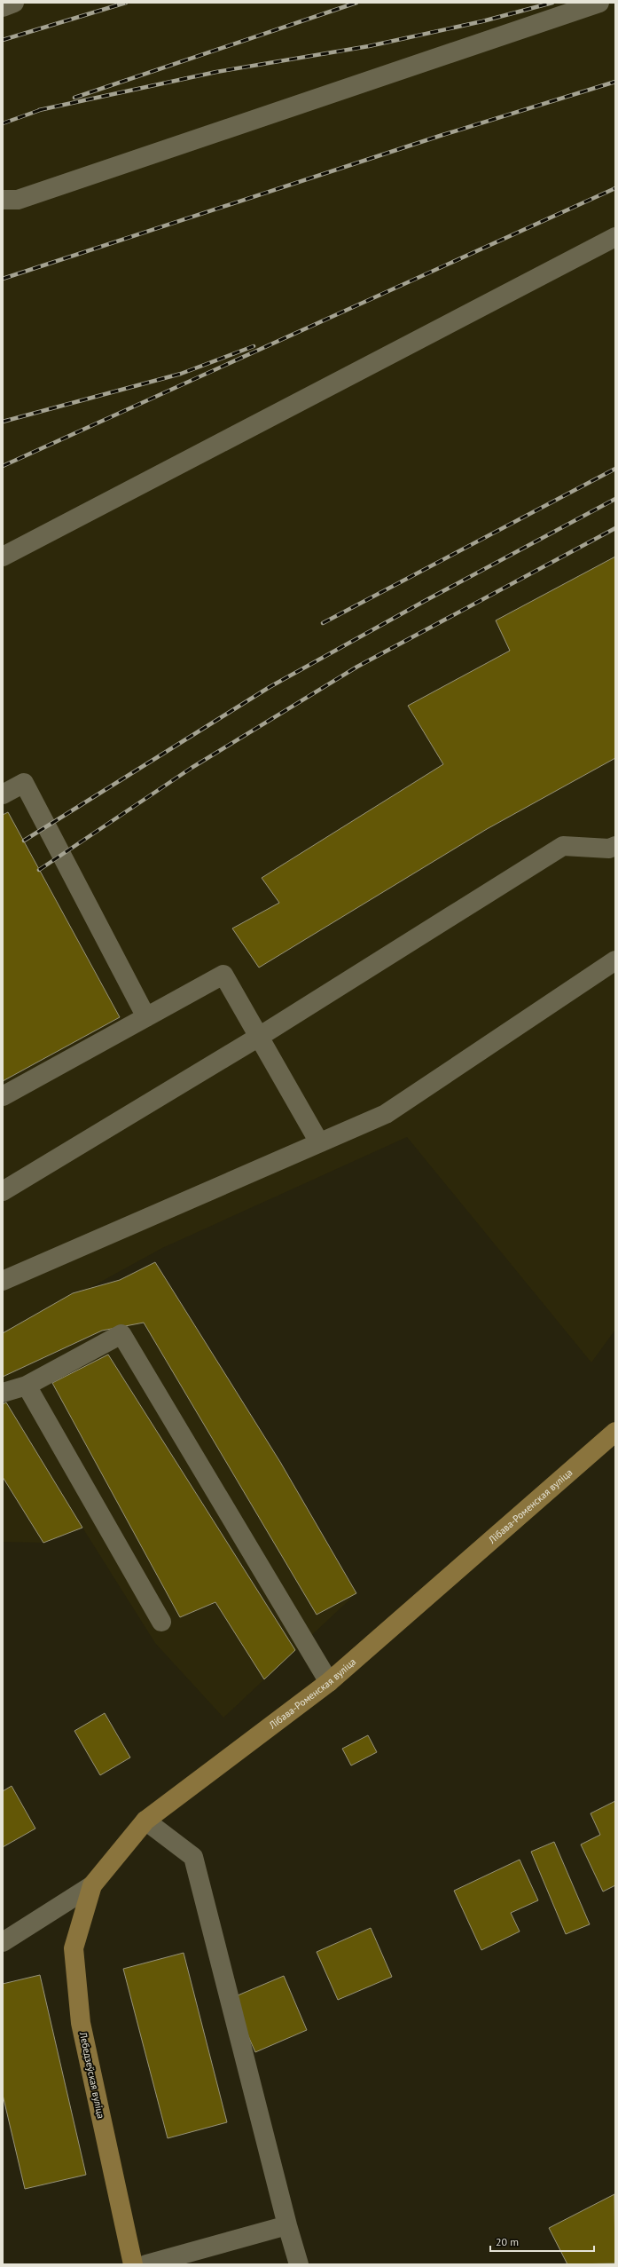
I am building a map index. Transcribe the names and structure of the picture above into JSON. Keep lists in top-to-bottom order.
{
  "streets": {
    "main road": ["Лібава-Роменская вуліца", "Лебедзеўская вуліца"]
  },
  "crossings": [
    ["Лібава-Роменская вуліца", "Лебедзеўская вуліца"]
  ],
  "scale_bar": "20 m"
}
